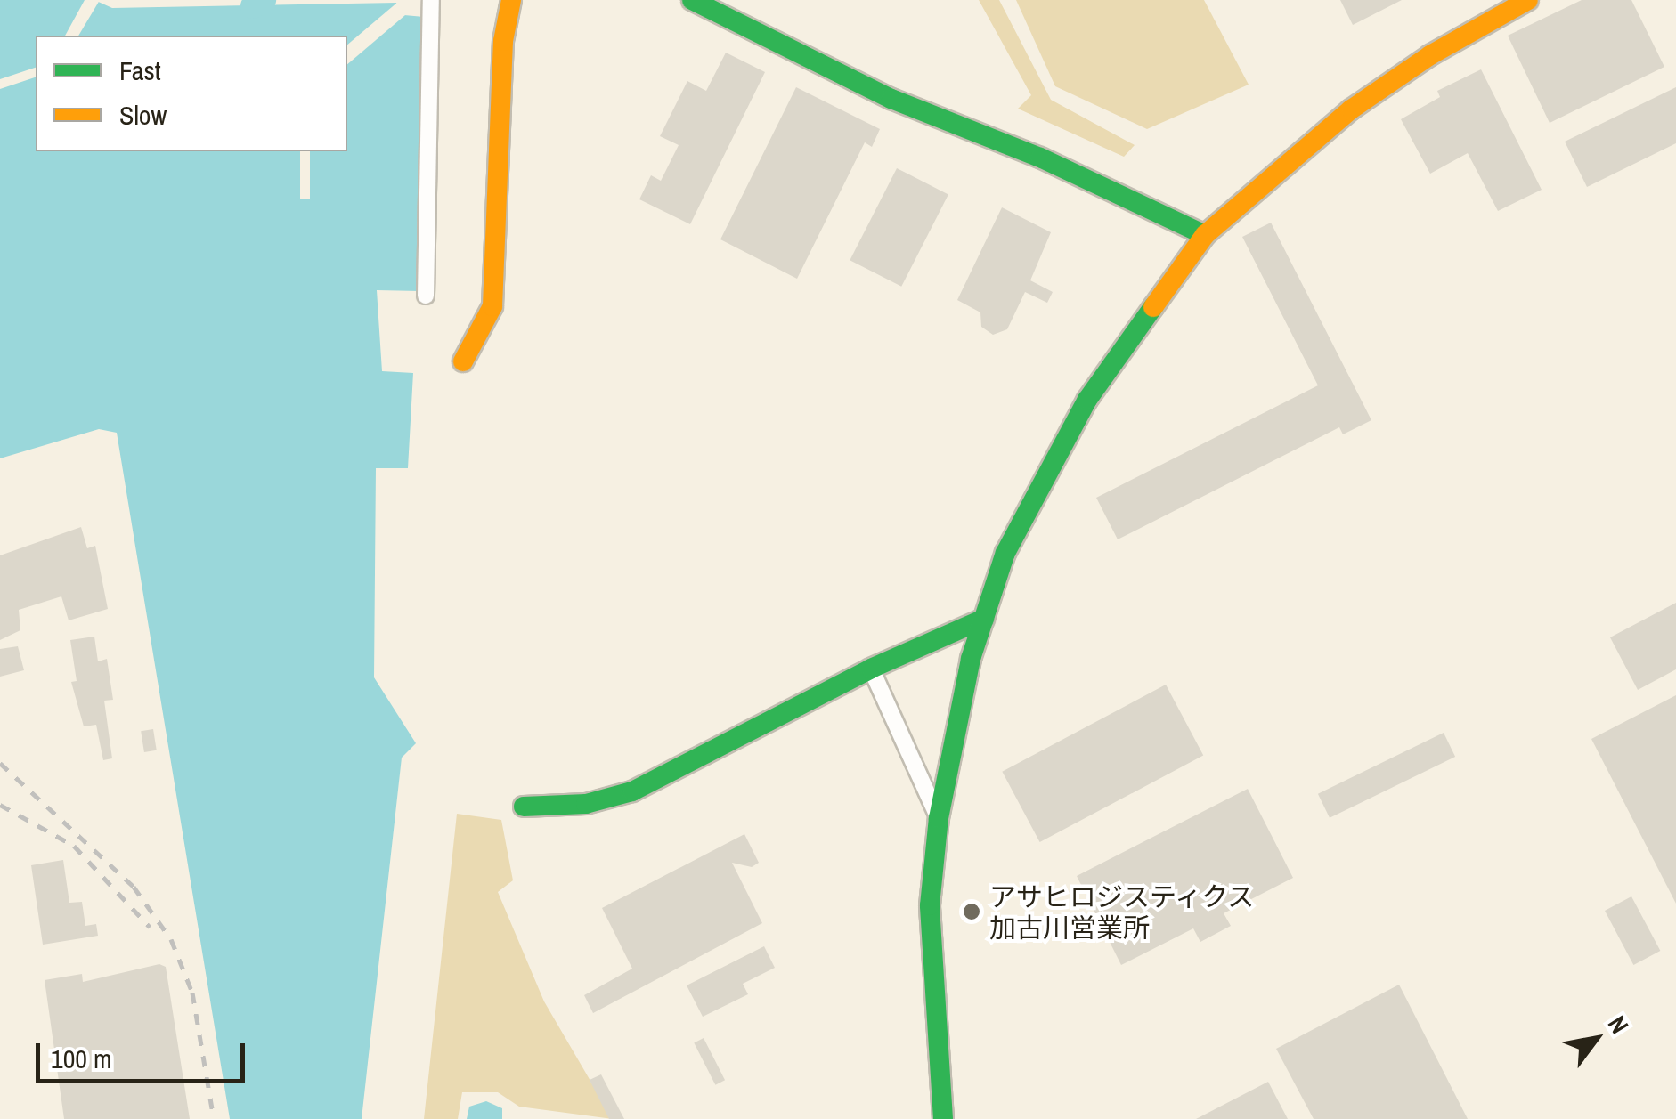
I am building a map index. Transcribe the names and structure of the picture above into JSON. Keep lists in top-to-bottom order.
{
  "places": ["アサヒロジスティクス 加古川営業所"],
  "legend": ["Fast", "Slow"],
  "scale_bar": "100 m",
  "north": "top right"
}
